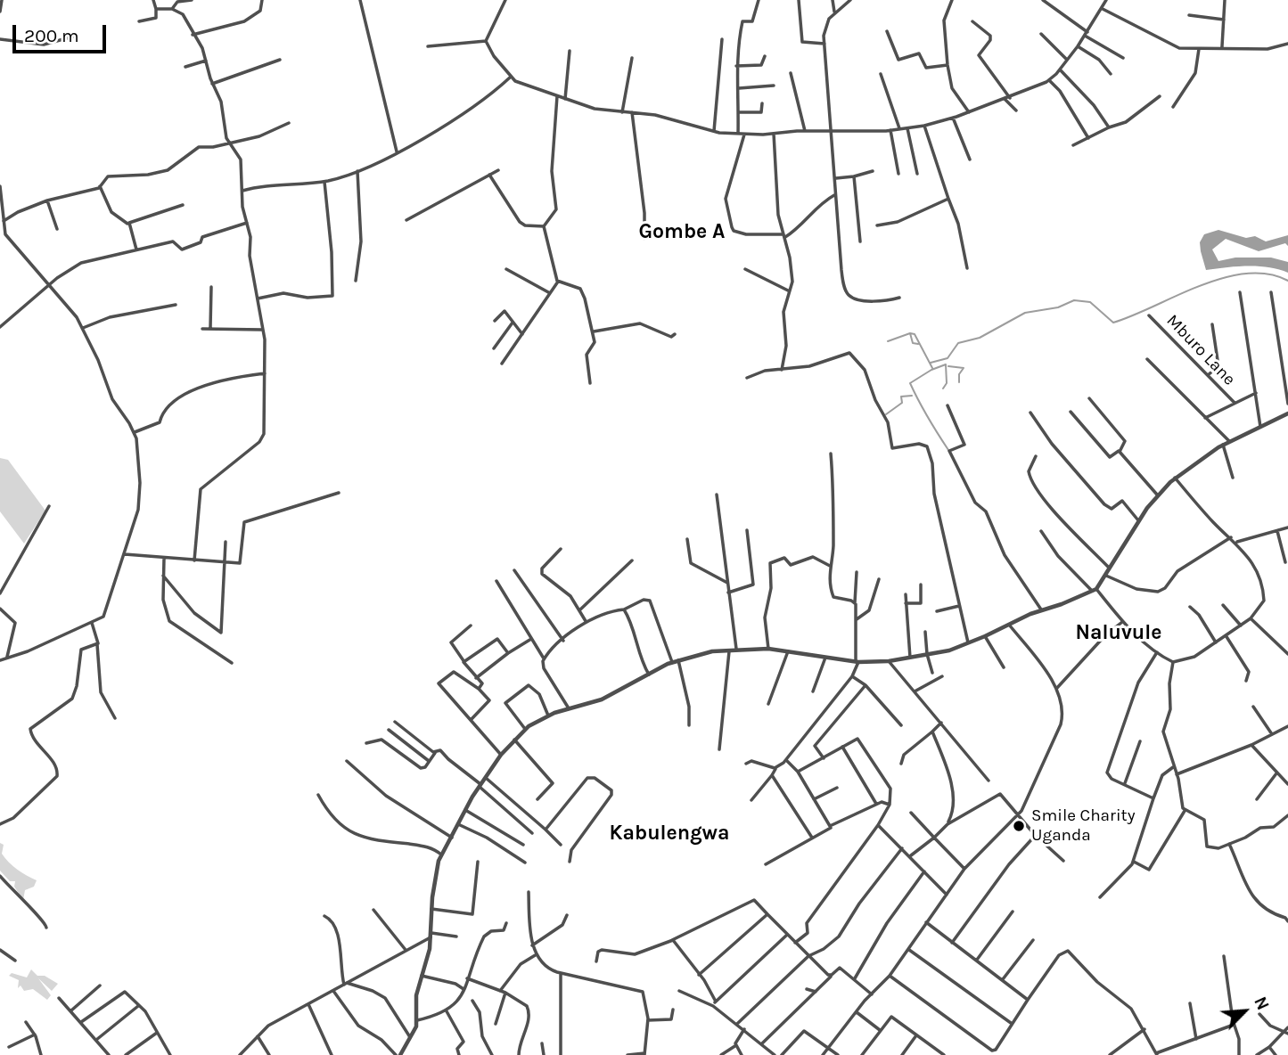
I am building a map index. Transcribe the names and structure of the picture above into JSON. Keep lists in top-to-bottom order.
{
  "streets": {
    "street": ["Mburo Lane"]
  },
  "districts": ["Gombe A", "Naluvule", "Kabulengwa"],
  "places": ["Smile Charity Uganda"],
  "scale_bar": "200 m",
  "north": "top right"
}
